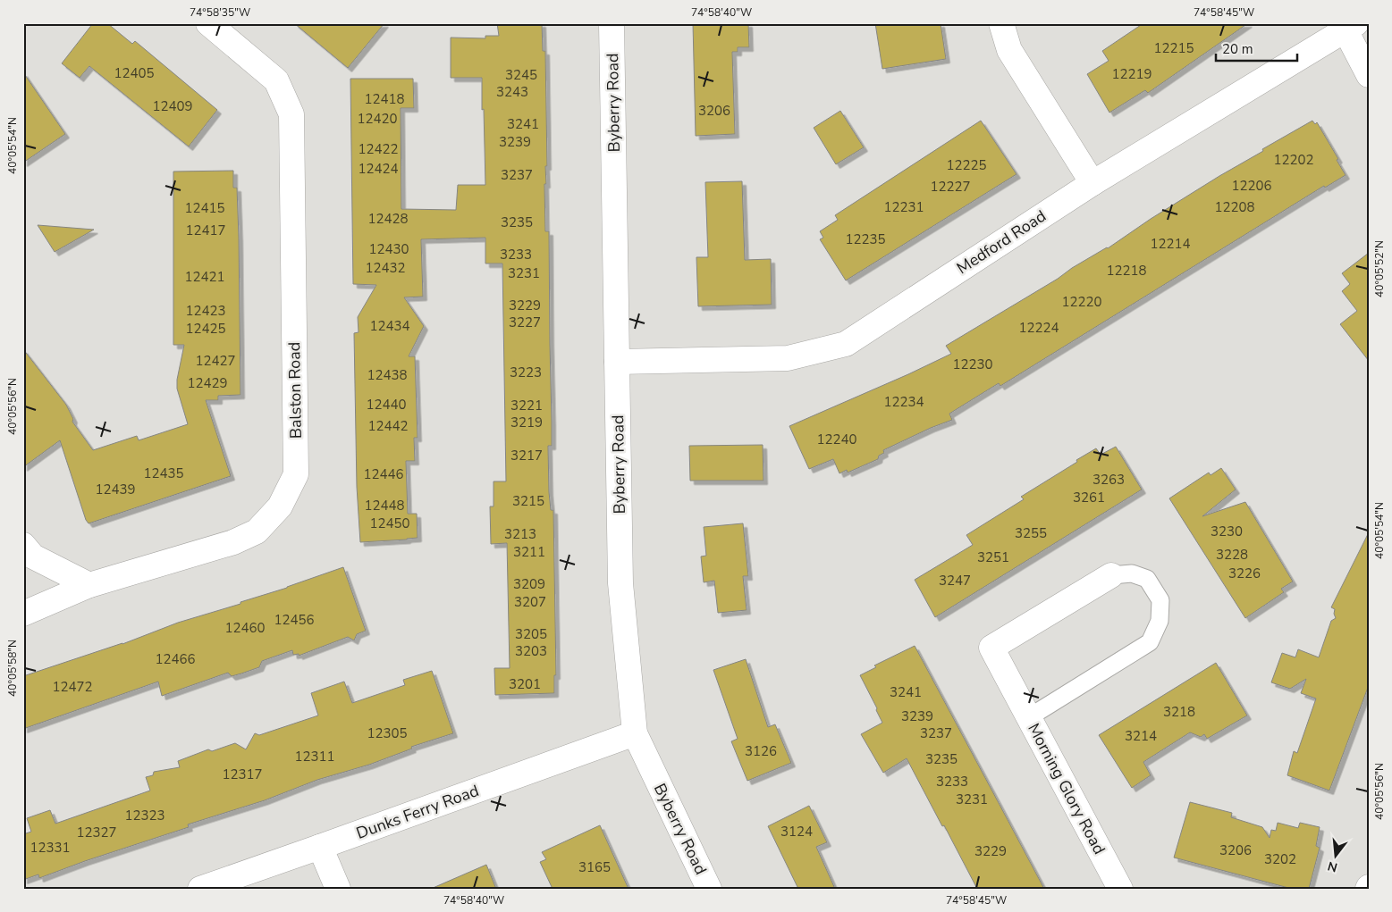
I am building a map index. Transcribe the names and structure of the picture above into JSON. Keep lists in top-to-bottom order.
{
  "streets": {
    "street": [
      "Byberry Road",
      "Medford Road",
      "Balston Road",
      "Morning Glory Road",
      "Dunks Ferry Road"
    ]
  },
  "crossings": [
    ["Byberry Road", "Medford Road"],
    ["Byberry Road", "Dunks Ferry Road"]
  ],
  "house_numbers": [
    "12215",
    "12405",
    "12219",
    "3245",
    "3243",
    "12418",
    "12409",
    "3206",
    "12420",
    "3241",
    "3239",
    "12422",
    "12202",
    "12225",
    "12424",
    "3237",
    "12206",
    "12227",
    "12231",
    "12208",
    "12415",
    "12428",
    "3235",
    "12417",
    "12235",
    "12214",
    "12430",
    "3233",
    "12432",
    "12218",
    "3231",
    "12421",
    "12220",
    "3229",
    "12423",
    "3227",
    "12434",
    "12224",
    "12425",
    "12427",
    "12230",
    "3223",
    "12438",
    "12429",
    "12234",
    "12440",
    "3221",
    "3219",
    "12442",
    "12240",
    "3217",
    "12435",
    "12446",
    "3263",
    "12439",
    "3261",
    "3215",
    "12448",
    "12450",
    "3230",
    "3255",
    "3213",
    "3211",
    "3228",
    "3251",
    "3226",
    "3247",
    "3209",
    "3207",
    "12456",
    "12460",
    "3205",
    "3203",
    "12466",
    "3201",
    "12472",
    "3241",
    "3218",
    "3239",
    "12305",
    "3237",
    "3214",
    "3126",
    "12311",
    "3235",
    "12317",
    "3233",
    "3231",
    "12323",
    "3124",
    "12327",
    "12331",
    "3206",
    "3229",
    "3202",
    "3165"
  ],
  "scale_bar": "20 m",
  "north": "bottom",
  "coordinates": [
    "74°58'35\"W",
    "74°58'40\"W",
    "74°58'45\"W",
    "40°05'54\"N",
    "40°05'52\"N",
    "40°05'56\"N",
    "40°05'58\"N"
  ]
}
